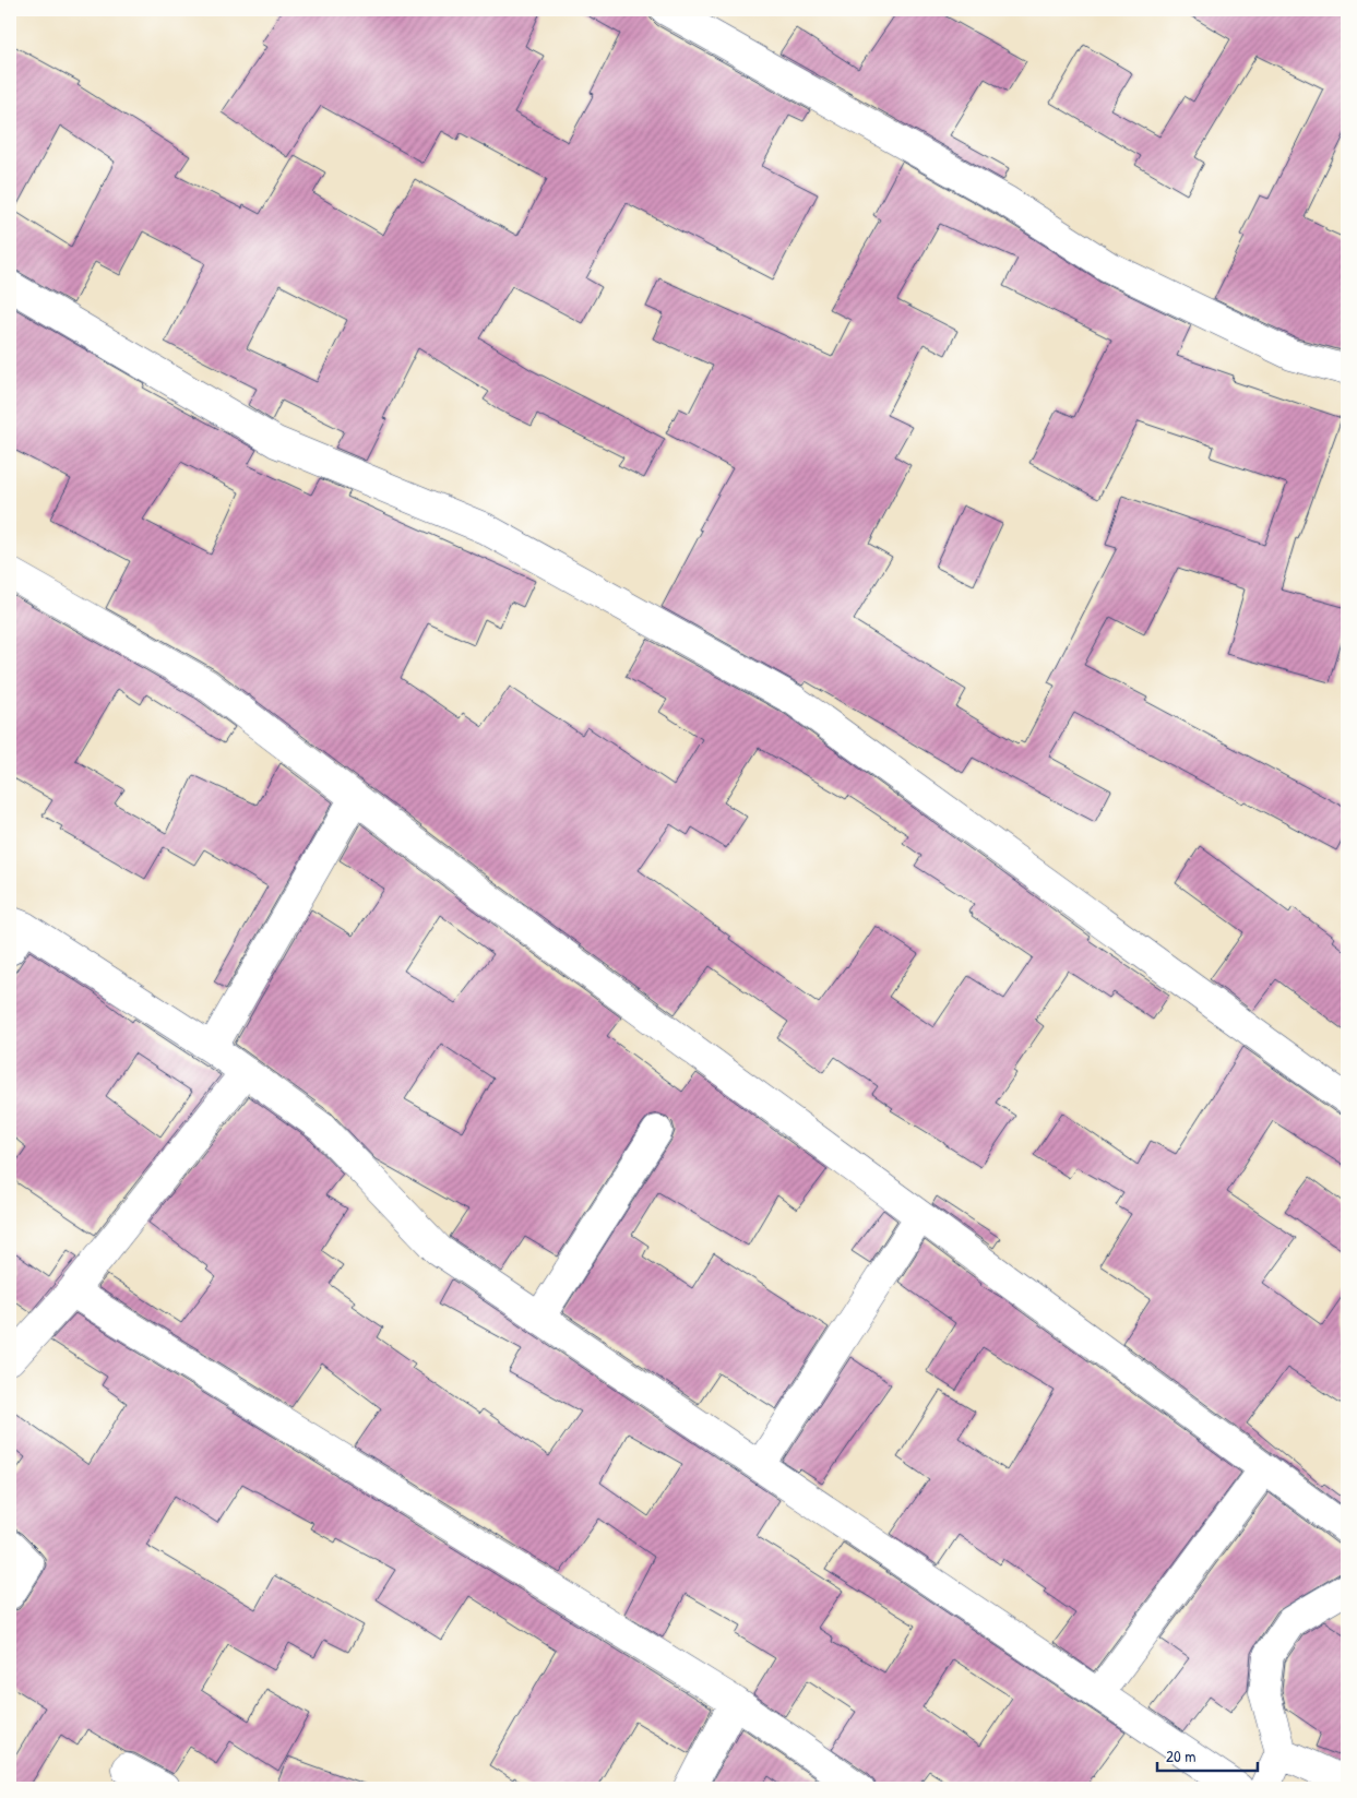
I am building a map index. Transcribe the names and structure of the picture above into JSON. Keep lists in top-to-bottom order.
{
  "scale_bar": "20 m"
}
